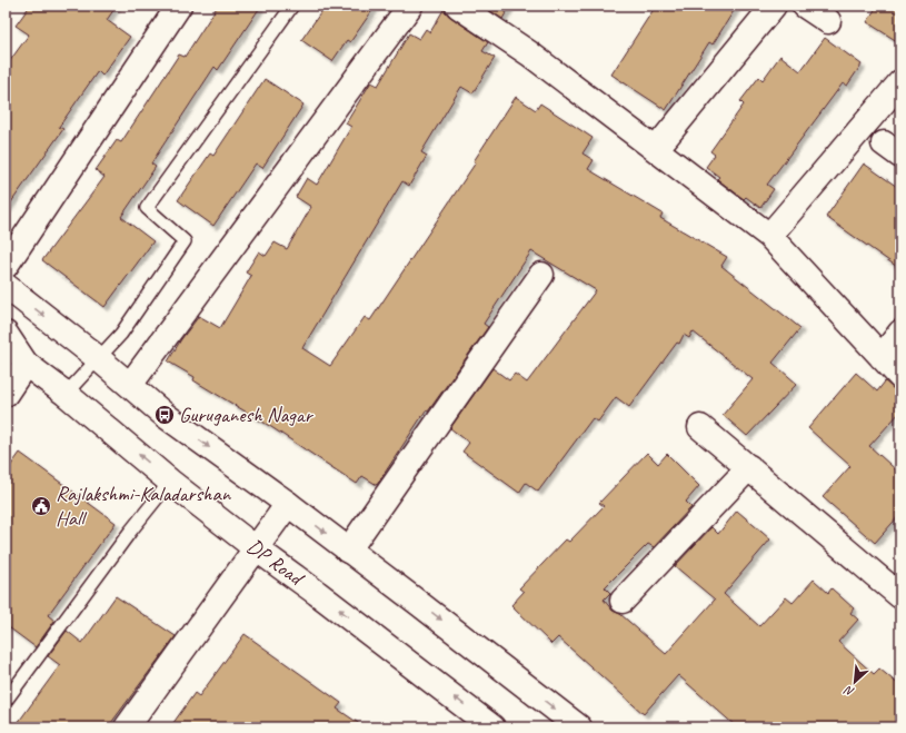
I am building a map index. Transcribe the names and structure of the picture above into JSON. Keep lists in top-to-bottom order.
{
  "streets": {
    "street": ["DP Road"]
  },
  "places": {
    "bus stop": ["Guruganesh Nagar"],
    "public building": ["Rajlakshmi-Kaladarshan Hall"]
  },
  "north": "bottom left"
}
